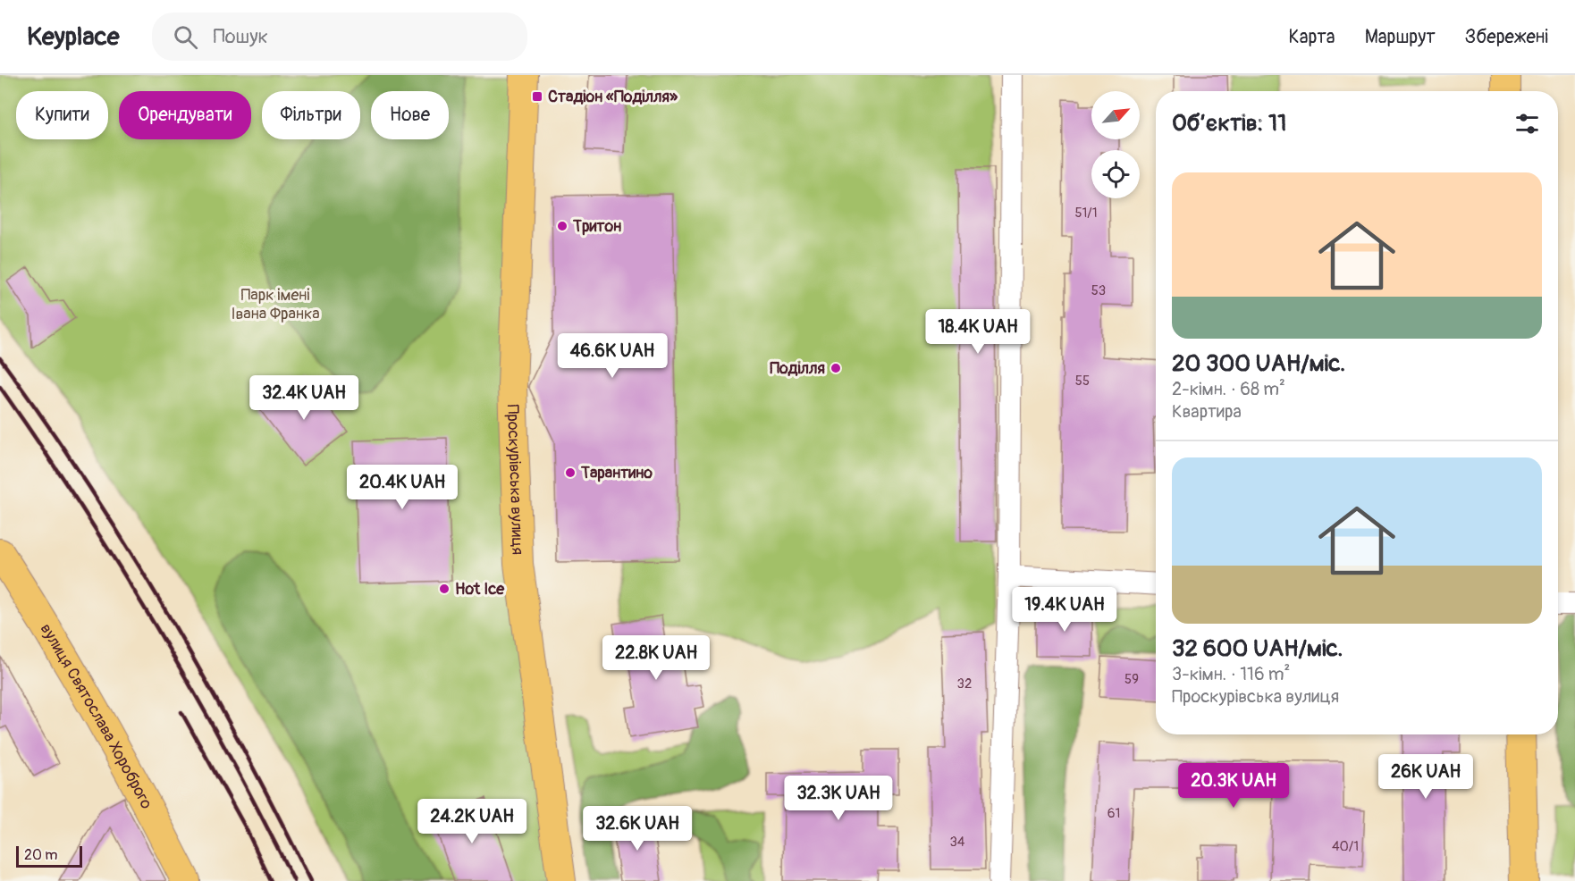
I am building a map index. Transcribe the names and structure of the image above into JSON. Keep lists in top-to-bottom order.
{
  "streets": {
    "main road": ["Проскурівська вулиця", "вулиця Святослава Хороброго"]
  },
  "parks": ["Парк імені Івана Франка"],
  "places": {
    "transit": ["Стадіон «Поділля»"],
    "other": [
      "Тритон",
      "Поділля",
      "Тарантино",
      "Hot Ice"
    ]
  },
  "house_numbers": [
    "51/1",
    "53",
    "55",
    "59",
    "32",
    "61",
    "34",
    "40/1"
  ],
  "scale_bar": "20 m",
  "north": "top right",
  "page": {
    "header": "Keyplace",
    "search": "Пошук",
    "nav": ["Карта", "Маршрут", "Збережені"],
    "chip": [
      "Купити",
      "Орендувати",
      "Фільтри",
      "Нове"
    ],
    "heading": "Об’єктів: 11",
    "list": [
      {
        "name": "20 300 UAH/міс.",
        "note": "2-кімн. · 68 m² · Квартира"
      },
      {
        "name": "32 600 UAH/міс.",
        "note": "3-кімн. · 116 m² · Проскурівська вулиця"
      }
    ],
    "price": [
      "18.4K UAH",
      "46.6K UAH",
      "32.4K UAH",
      "20.4K UAH",
      "19.4K UAH",
      "22.8K UAH",
      "26K UAH",
      "20.3K UAH",
      "32.3K UAH",
      "24.2K UAH",
      "32.6K UAH"
    ],
    "scale": "20 m"
  }
}
